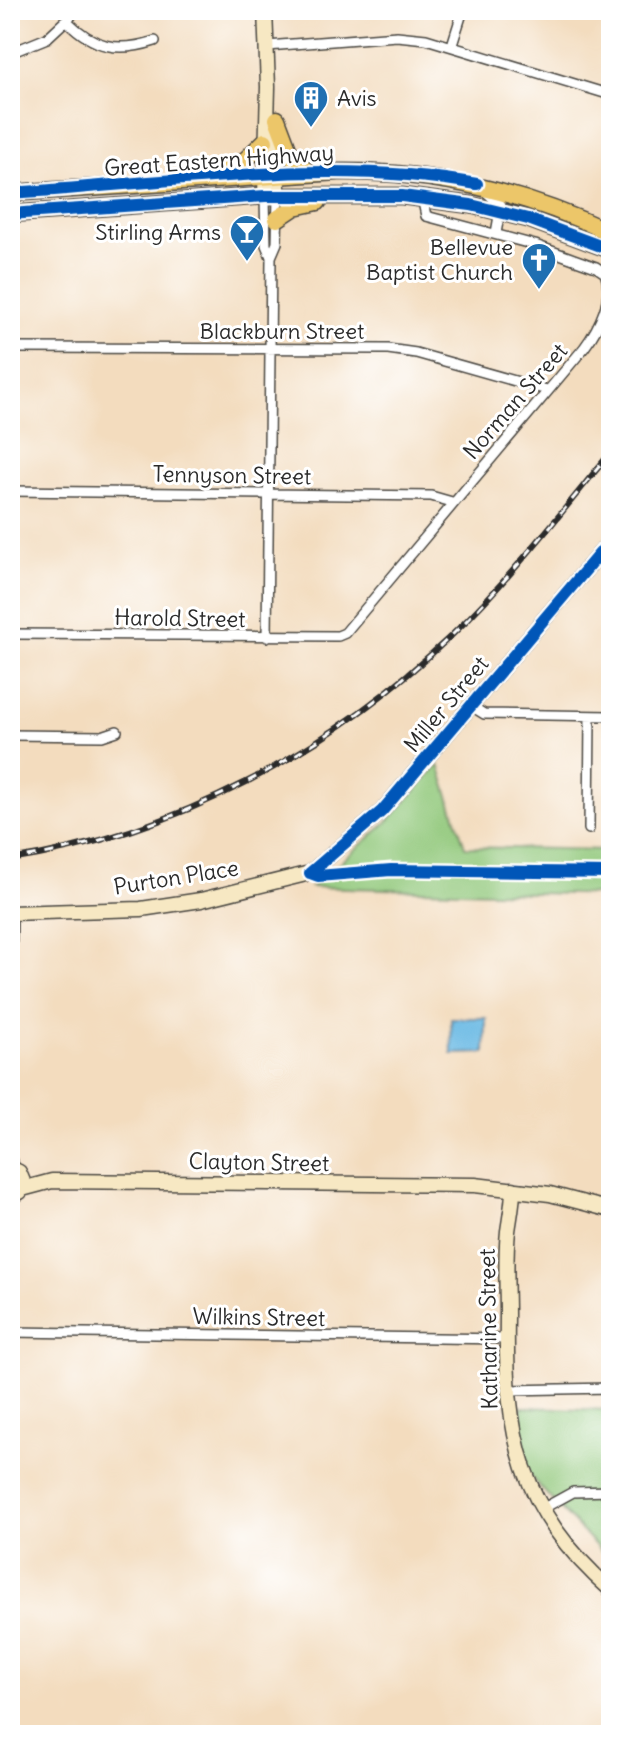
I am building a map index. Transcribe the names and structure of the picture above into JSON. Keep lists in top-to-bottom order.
{
  "streets": {
    "highway": ["Great Eastern Highway"],
    "main road": [
      "Miller Street",
      "Purton Place",
      "Clayton Street",
      "Katharine Street"
    ],
    "street": [
      "Blackburn Street",
      "Norman Street",
      "Tennyson Street",
      "Harold Street",
      "Wilkins Street"
    ]
  },
  "crossings": [
    ["Great Eastern Highway", "Norman Street"],
    ["Blackburn Street", "Norman Street"],
    ["Norman Street", "Tennyson Street"],
    ["Norman Street", "Harold Street"],
    ["Miller Street", "Purton Place"],
    ["Clayton Street", "Katharine Street"],
    ["Wilkins Street", "Katharine Street"]
  ],
  "places": {
    "building": ["Avis"],
    "bar": ["Stirling Arms"],
    "church": ["Bellevue Baptist Church"]
  }
}
